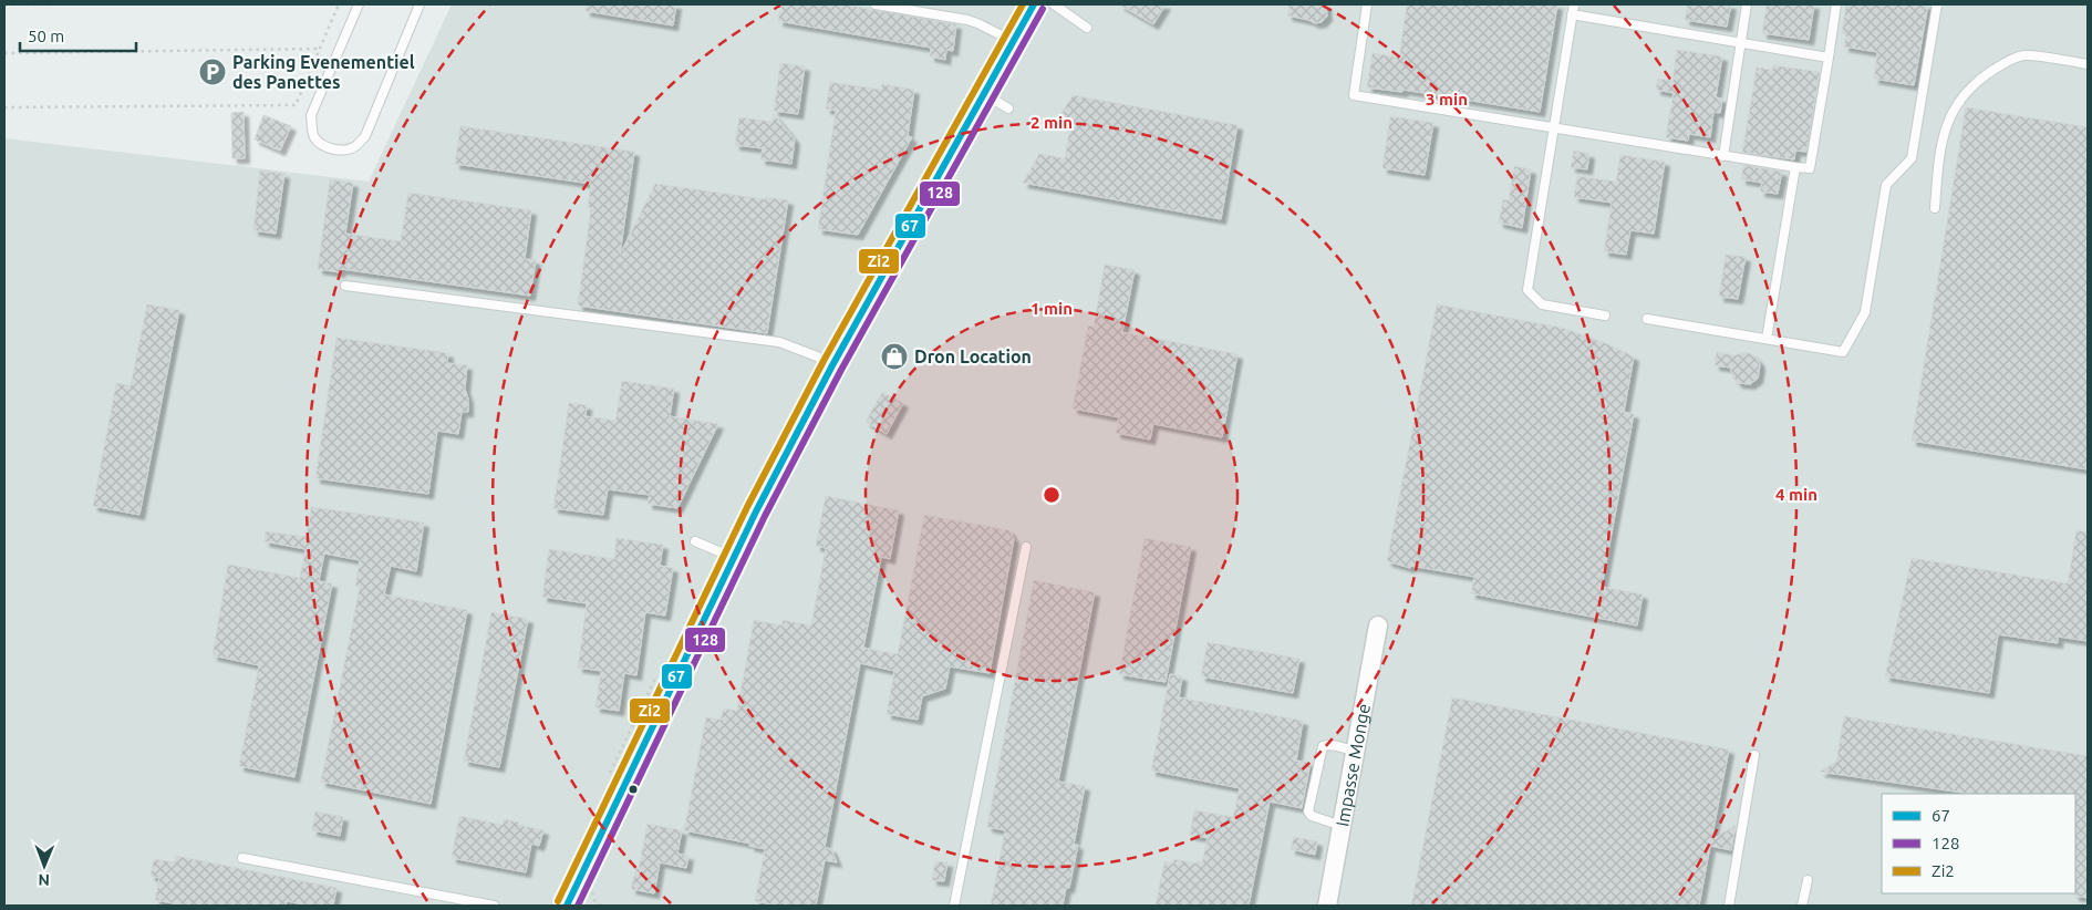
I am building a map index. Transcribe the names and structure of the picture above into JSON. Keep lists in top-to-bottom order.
{
  "streets": {
    "street": ["Impasse Monge"]
  },
  "places": {
    "parking": ["Parking Evenementiel des Panettes"],
    "shop": ["Dron Location"]
  },
  "lines": ["transit line 67", "transit line Zi2", "transit line 128"],
  "legend": ["67", "128", "Zi2"],
  "scale_bar": "50 m",
  "north": "bottom",
  "rings": [
    "3 min",
    "2 min",
    "1 min",
    "4 min"
  ]
}
